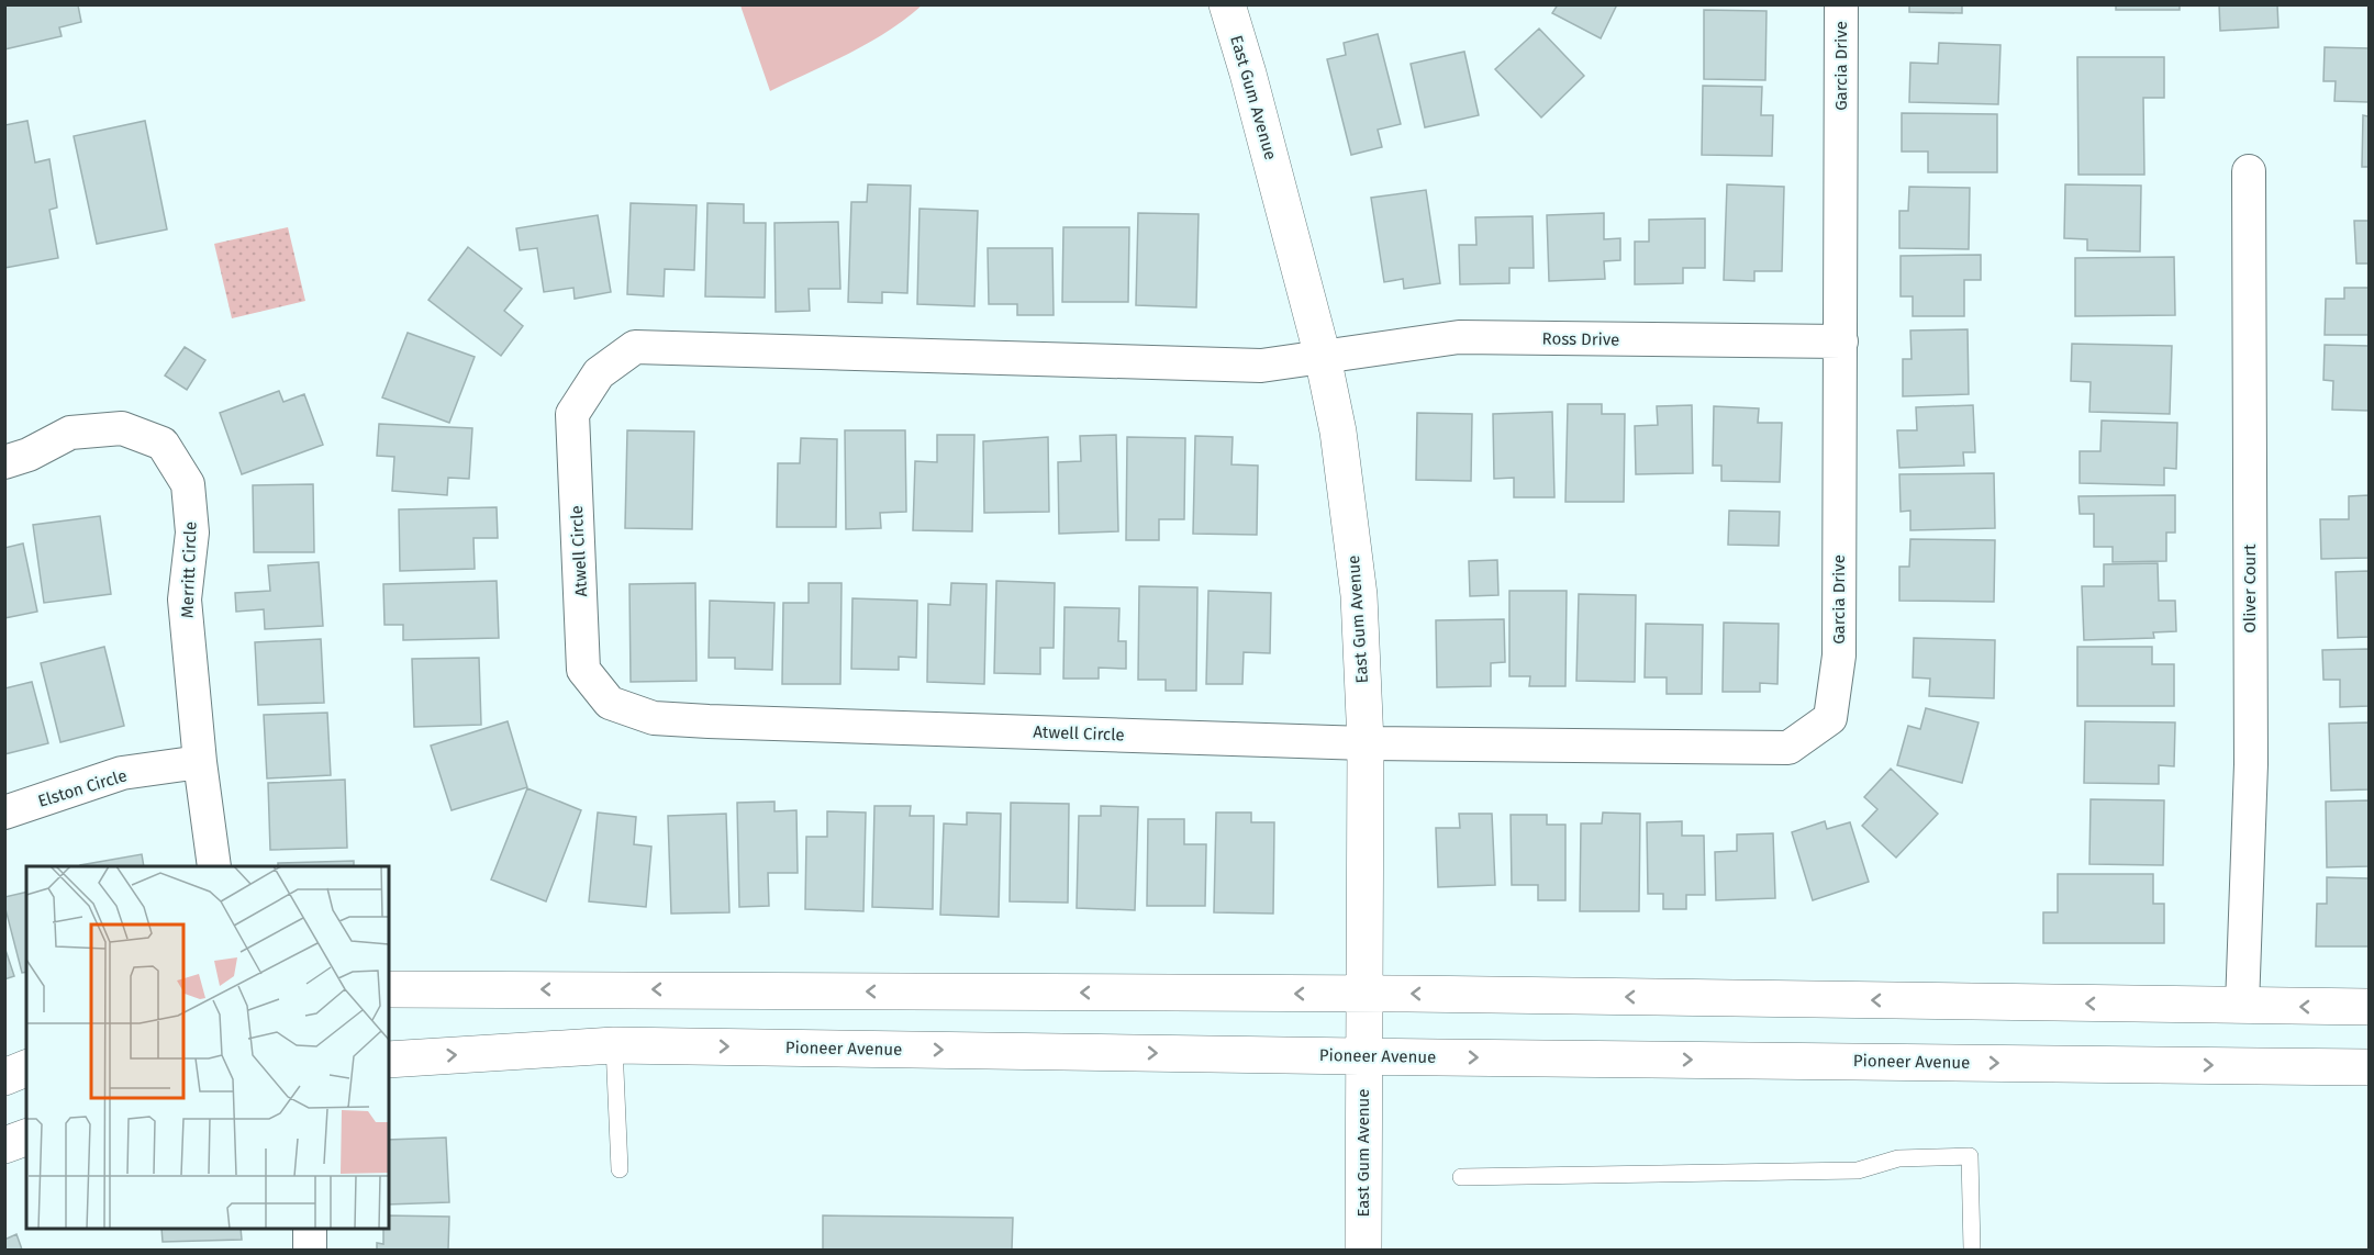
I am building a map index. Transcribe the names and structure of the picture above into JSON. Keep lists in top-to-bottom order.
{
  "streets": {
    "main road": ["East Gum Avenue", "Pioneer Avenue"],
    "street": [
      "Garcia Drive",
      "Ross Drive",
      "Atwell Circle",
      "Merritt Circle",
      "Oliver Court",
      "Elston Circle"
    ]
  },
  "crossings": [
    ["Garcia Drive", "East Gum Avenue"],
    ["Garcia Drive", "Ross Drive"],
    ["Garcia Drive", "Atwell Circle"],
    ["East Gum Avenue", "Ross Drive"],
    ["East Gum Avenue", "Atwell Circle"],
    ["East Gum Avenue", "Pioneer Avenue"],
    ["Ross Drive", "Atwell Circle"],
    ["Merritt Circle", "Elston Circle"]
  ]
}
